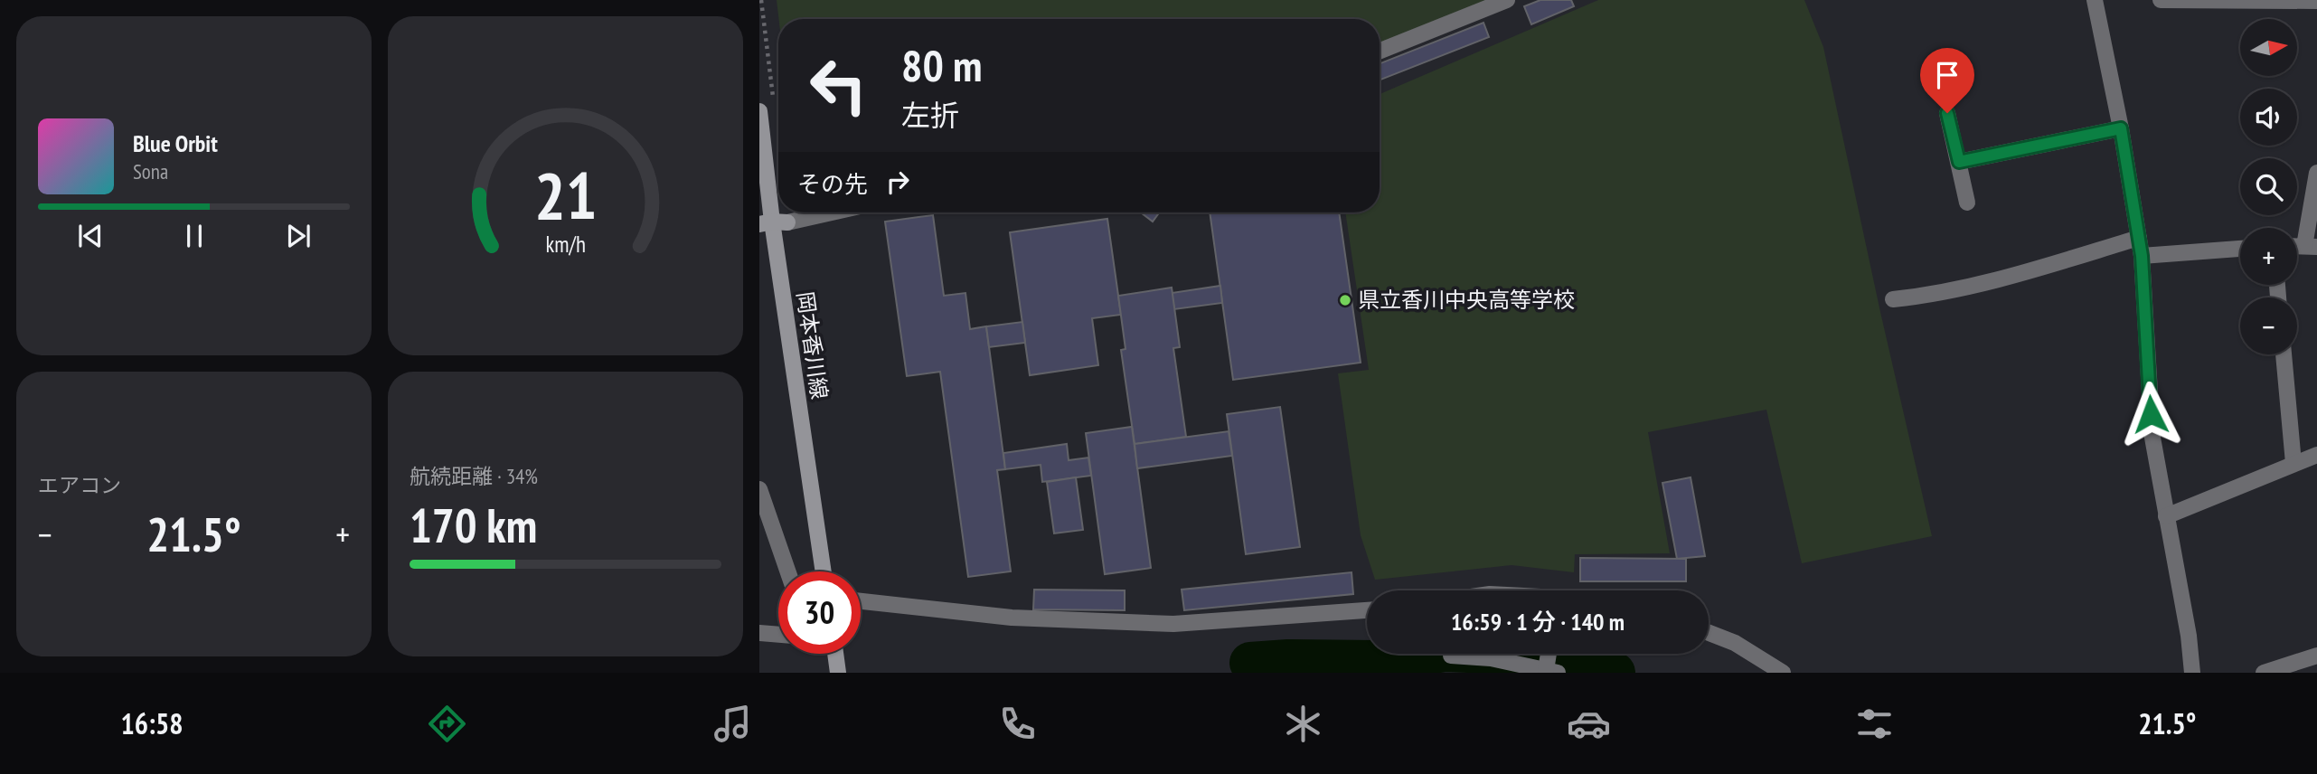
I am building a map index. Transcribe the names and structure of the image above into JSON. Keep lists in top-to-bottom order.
{
  "streets": {
    "main road": ["岡本香川線"]
  },
  "places": ["県立香川中央高等学校"],
  "north": "right",
  "page": {
    "map_buttons": ["+", "−"],
    "turn": ["80 m", "左折"],
    "song": ["Blue Orbit", "Sona"],
    "then": "その先",
    "tile": [
      "エアコン",
      ["航続距離 · 34%", "170 km"]
    ],
    "heat": ["−", "21.5°", "+"],
    "limit": "30",
    "trip": "16:59 · 1 分 · 140 m",
    "tabs": ["16:58", "21.5°"],
    "gauge": ["21", "km/h"]
  }
}
